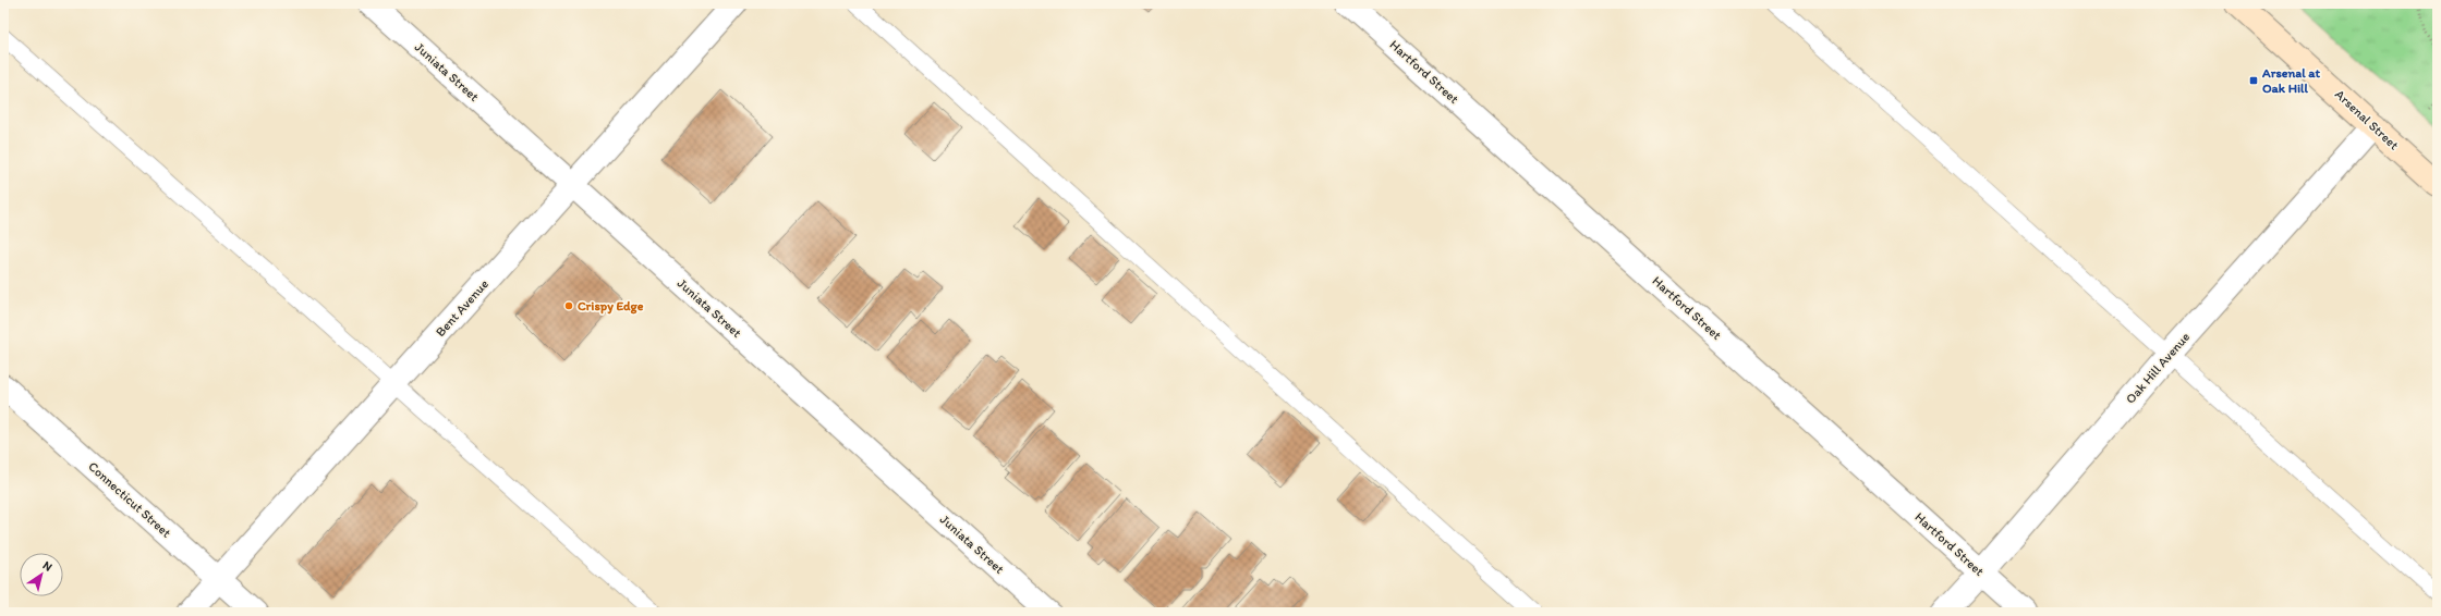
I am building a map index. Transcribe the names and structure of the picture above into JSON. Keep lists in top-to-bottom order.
{
  "streets": {
    "main road": ["Arsenal Street"],
    "street": [
      "Juniata Street",
      "Hartford Street",
      "Bent Avenue",
      "Oak Hill Avenue",
      "Connecticut Street"
    ]
  },
  "crossings": [
    ["Juniata Street", "Bent Avenue"],
    ["Hartford Street", "Oak Hill Avenue"],
    ["Arsenal Street", "Oak Hill Avenue"],
    ["Bent Avenue", "Connecticut Street"]
  ],
  "places": {
    "transit": ["Arsenal at Oak Hill"],
    "other": ["Crispy Edge"]
  },
  "north": "top right"
}
